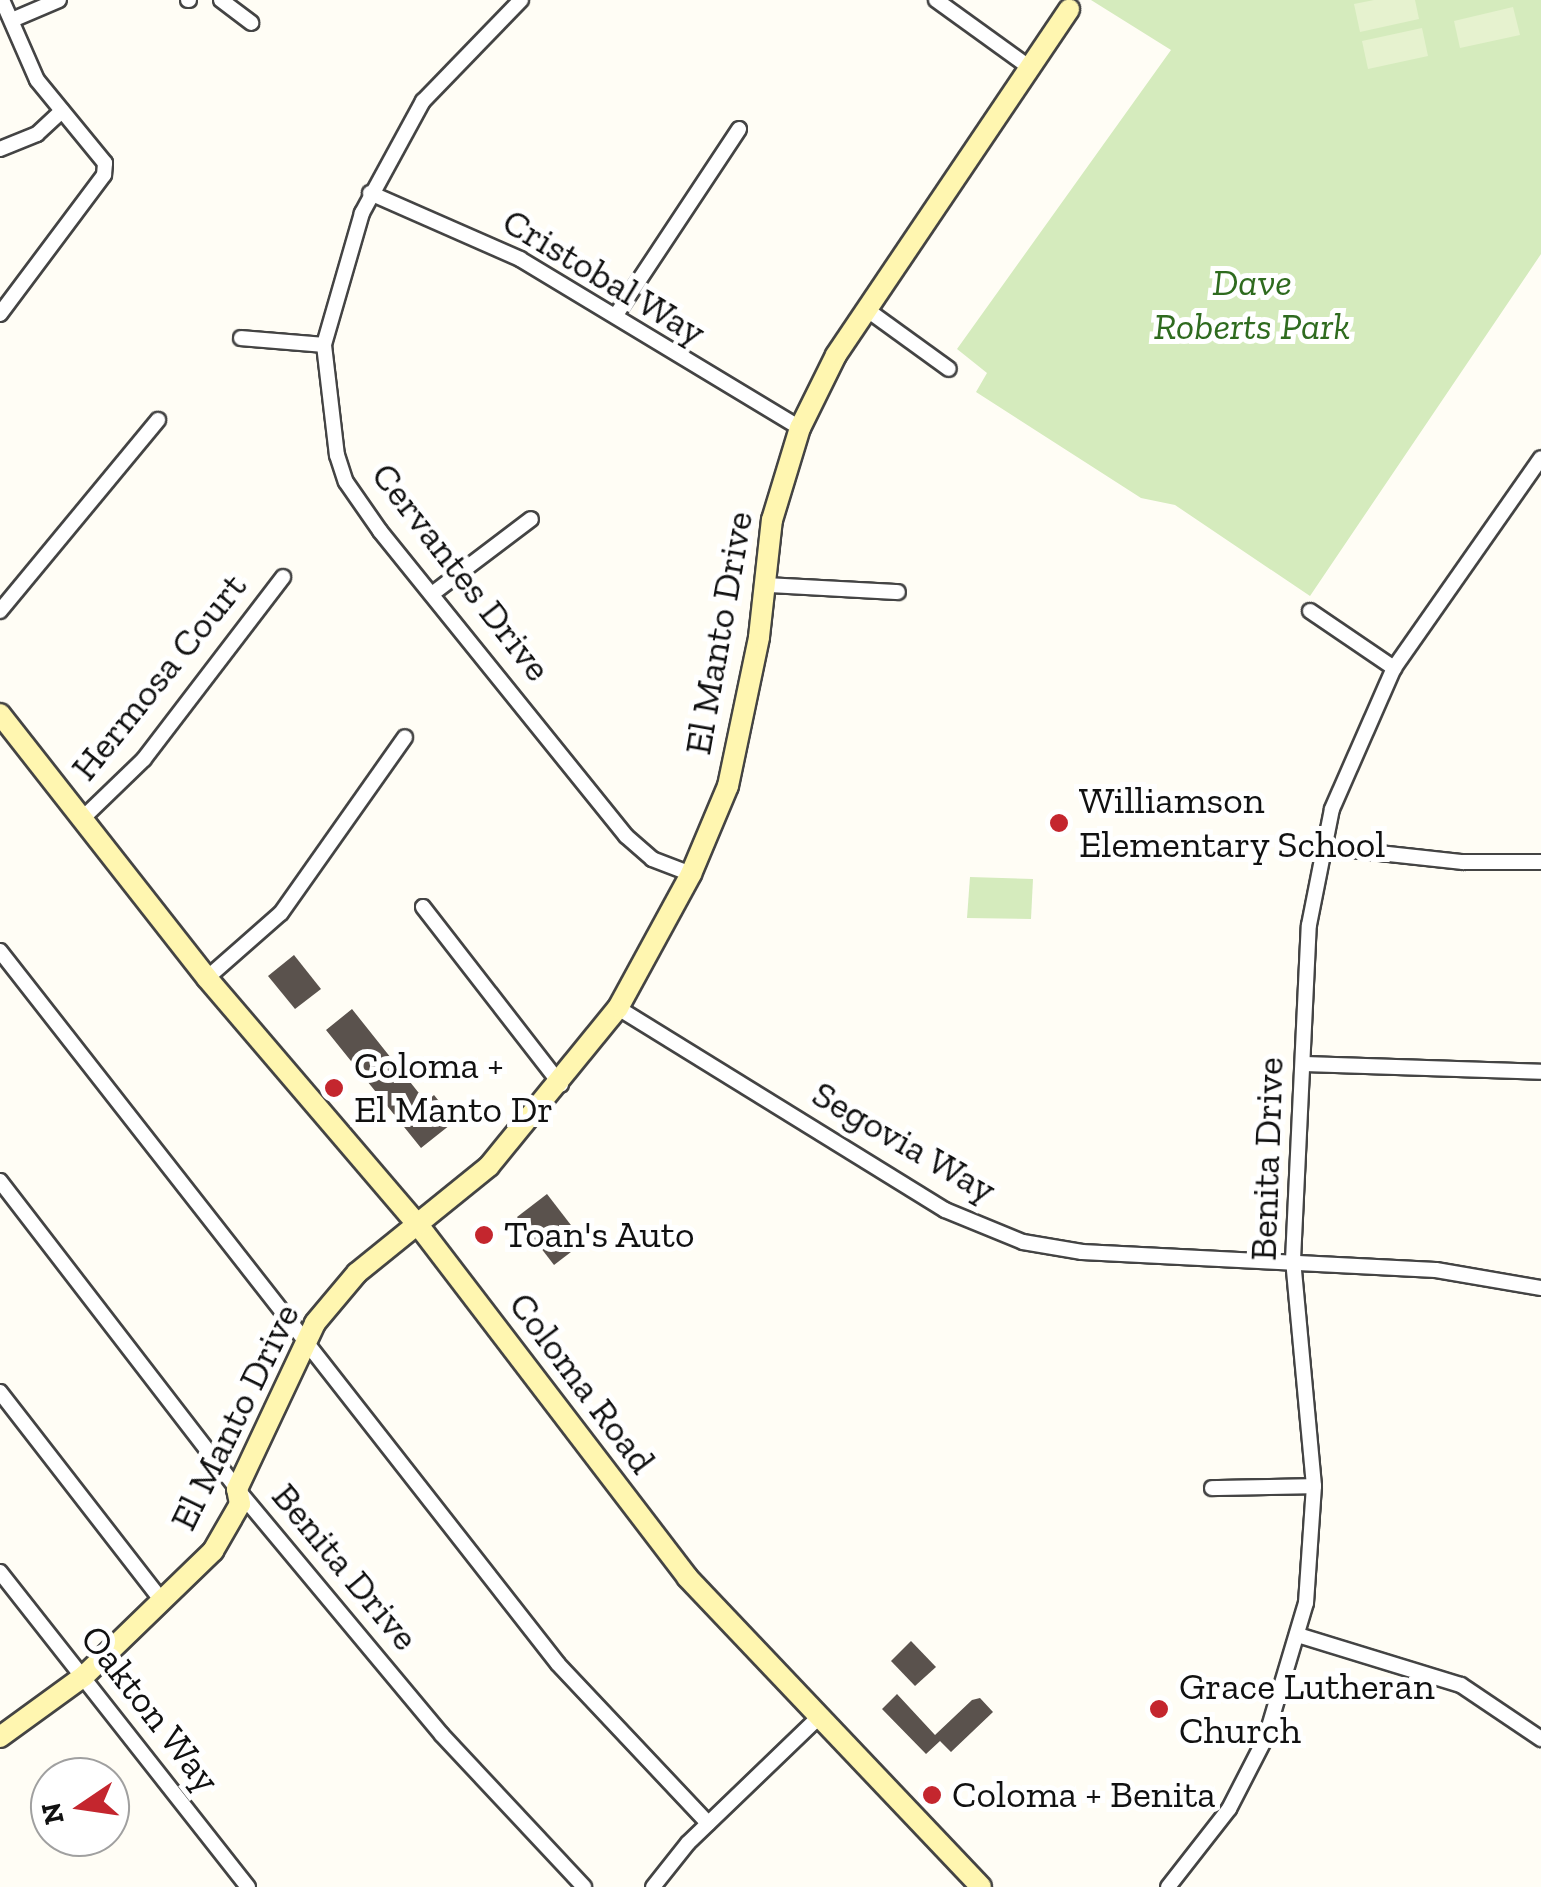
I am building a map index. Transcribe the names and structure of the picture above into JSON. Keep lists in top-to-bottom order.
{
  "streets": {
    "street": [
      "Cristobal Way",
      "Cervantes Drive",
      "El Manto Drive",
      "Hermosa Court",
      "Segovia Way",
      "Benita Drive",
      "Coloma Road",
      "Oakton Way"
    ]
  },
  "crossings": [
    ["Cristobal Way", "Cervantes Drive"],
    ["Cristobal Way", "El Manto Drive"],
    ["Cervantes Drive", "El Manto Drive"],
    ["El Manto Drive", "Segovia Way"],
    ["El Manto Drive", "Benita Drive"],
    ["El Manto Drive", "Coloma Road"],
    ["El Manto Drive", "Oakton Way"],
    ["Hermosa Court", "Coloma Road"],
    ["Segovia Way", "Benita Drive"]
  ],
  "parks": ["Dave Roberts Park"],
  "places": [
    "Williamson Elementary School",
    "Coloma + El Manto Dr",
    "Toan's Auto",
    "Grace Lutheran Church",
    "Coloma + Benita"
  ],
  "north": "left"
}
